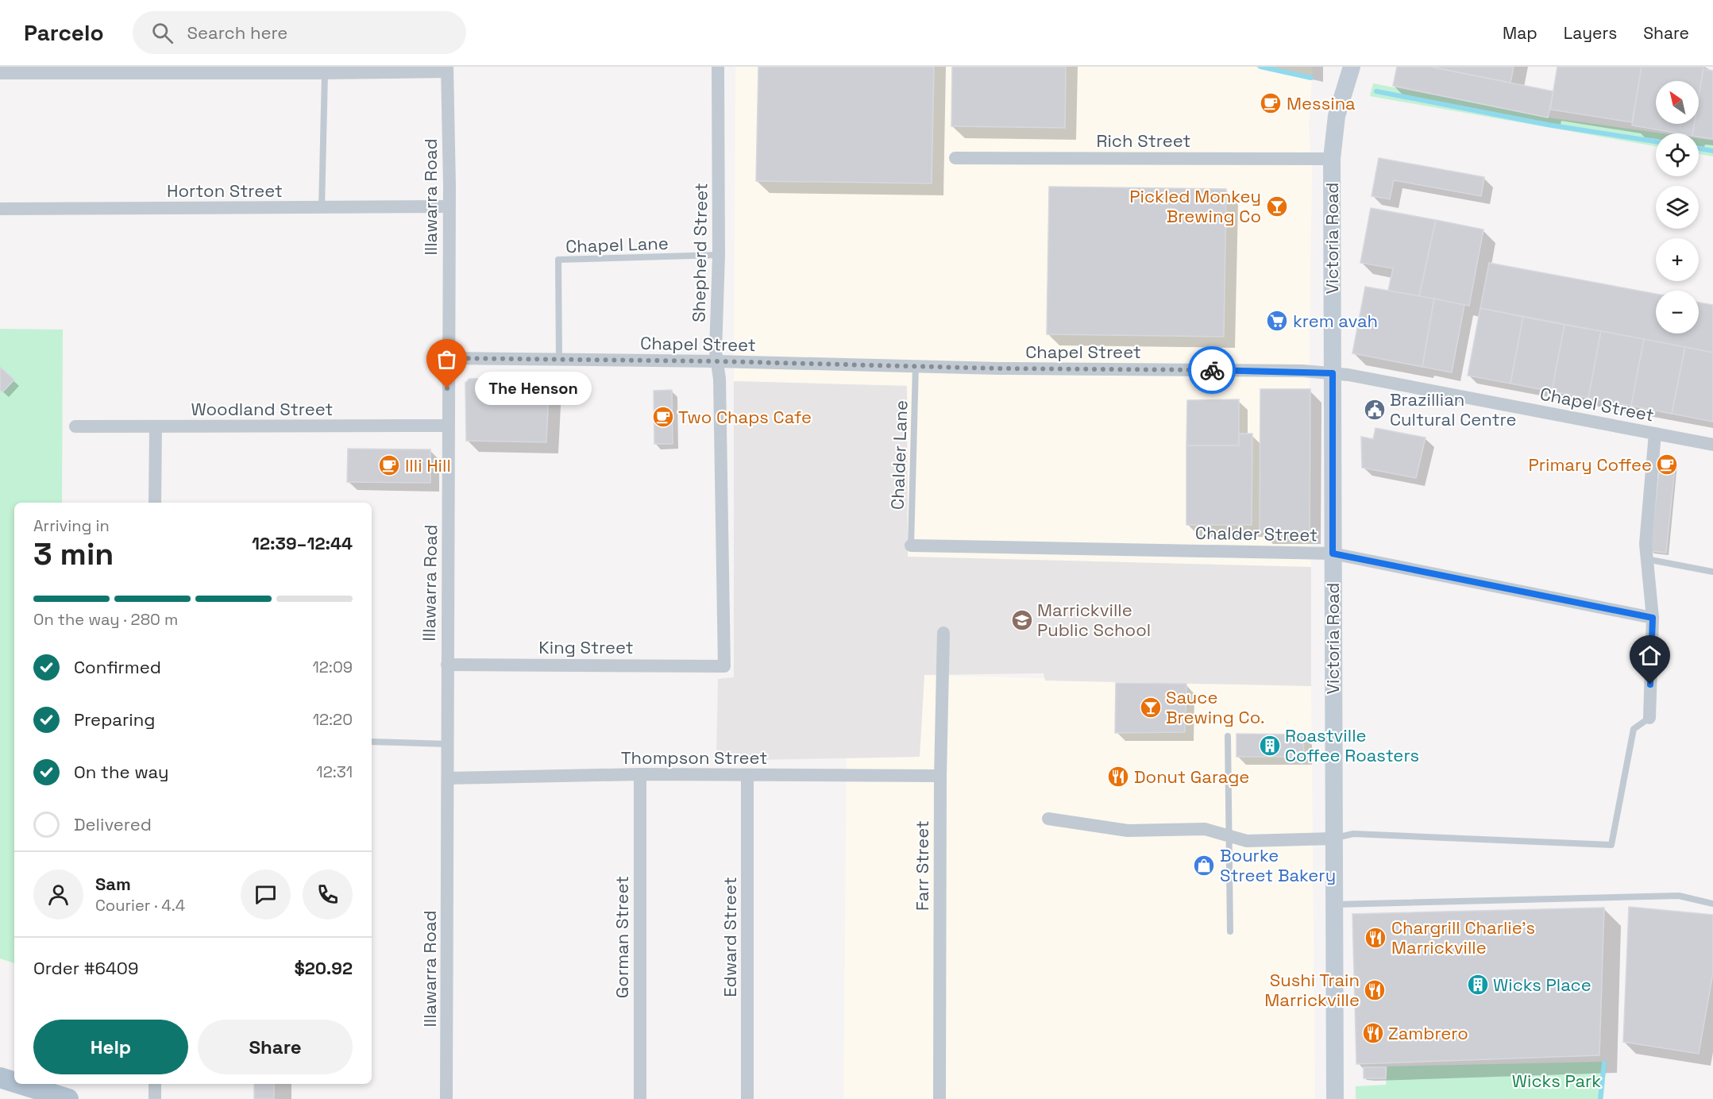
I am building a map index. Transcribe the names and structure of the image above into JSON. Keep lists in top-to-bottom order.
{
  "streets": {
    "main road": ["Victoria Road"],
    "street": [
      "Rich Street",
      "Horton Street",
      "Illawarra Road",
      "Shepherd Street",
      "Chapel Street",
      "Woodland Street",
      "Chalder Street",
      "King Street",
      "Thompson Street",
      "Farr Street",
      "Gorman Street",
      "Edward Street"
    ],
    "lane": ["Chapel Lane", "Chalder Lane"]
  },
  "crossings": [
    ["Rich Street", "Victoria Road"],
    ["Horton Street", "Illawarra Road"],
    ["Illawarra Road", "Chapel Street"],
    ["Illawarra Road", "Woodland Street"],
    ["Illawarra Road", "King Street"],
    ["Illawarra Road", "Thompson Street"],
    ["Victoria Road", "Chapel Street"],
    ["Victoria Road", "Chalder Street"],
    ["Chapel Lane", "Shepherd Street"],
    ["Chapel Lane", "Chapel Street"],
    ["Shepherd Street", "Chapel Street"],
    ["Shepherd Street", "King Street"],
    ["Chapel Street", "Chalder Lane"],
    ["Chalder Lane", "Chalder Street"],
    ["Thompson Street", "Farr Street"],
    ["Thompson Street", "Gorman Street"],
    ["Thompson Street", "Edward Street"]
  ],
  "parks": ["Wicks Park"],
  "places": {
    "cafe": [
      "Messina",
      "Two Chaps Cafe",
      "Primary Coffee",
      "Illi Hill"
    ],
    "bar": ["Pickled Monkey Brewing Co", "Sauce Brewing Co."],
    "supermarket": ["krem avah"],
    "other": ["The Henson"],
    "public building": ["Brazillian Cultural Centre"],
    "school or university": ["Marrickville Public School"],
    "building": ["Roastville Coffee Roasters", "Wicks Place"],
    "restaurant": [
      "Donut Garage",
      "Chargrill Charlie's Marrickville",
      "Sushi Train Marrickville",
      "Zambrero"
    ],
    "shop": ["Bourke Street Bakery"]
  },
  "north": "top left",
  "page": {
    "header": "Parcelo",
    "search": "Search here",
    "nav": ["Map", "Layers", "Share"],
    "map_buttons": ["+", "−"],
    "bubble": "The Henson",
    "heading": ["3 min", "Arriving in", "12:39–12:44"],
    "panel": [
      "Sam",
      "Courier · 4.4",
      "Order #6409",
      "$20.92"
    ],
    "bar": "On the way · 280 m",
    "list": [
      ["Confirmed", "12:09"],
      ["Preparing", "12:20"],
      ["On the way", "12:31"],
      "Delivered"
    ],
    "buttons": ["Help", "Share"]
  }
}
